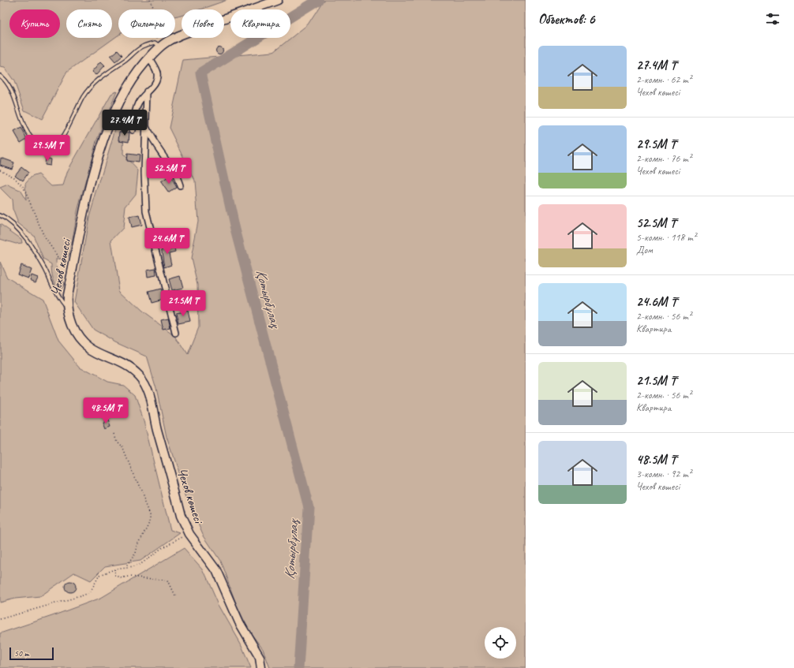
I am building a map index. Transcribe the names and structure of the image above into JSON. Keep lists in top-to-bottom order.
{
  "streets": {
    "main road": ["Чехов көшесі"]
  },
  "water": ["Қотырбұлақ"],
  "scale_bar": "50 m",
  "page": {
    "heading": "Объектов: 6",
    "chip": [
      "Купить",
      "Снять",
      "Фильтры",
      "Новое",
      "Квартира"
    ],
    "list": [
      {
        "name": "27.4M ₸",
        "note": "2-комн. · 62 m² · Чехов көшесі"
      },
      {
        "name": "29.5M ₸",
        "note": "2-комн. · 76 m² · Чехов көшесі"
      },
      {
        "name": "52.5M ₸",
        "note": "5-комн. · 118 m² · Дом"
      },
      {
        "name": "24.6M ₸",
        "note": "2-комн. · 56 m² · Квартира"
      },
      {
        "name": "21.5M ₸",
        "note": "2-комн. · 56 m² · Квартира"
      },
      {
        "name": "48.5M ₸",
        "note": "3-комн. · 92 m² · Чехов көшесі"
      }
    ],
    "price": [
      "27.4M ₸",
      "29.5M ₸",
      "52.5M ₸",
      "24.6M ₸",
      "21.5M ₸",
      "48.5M ₸"
    ],
    "scale": "50 m"
  }
}
